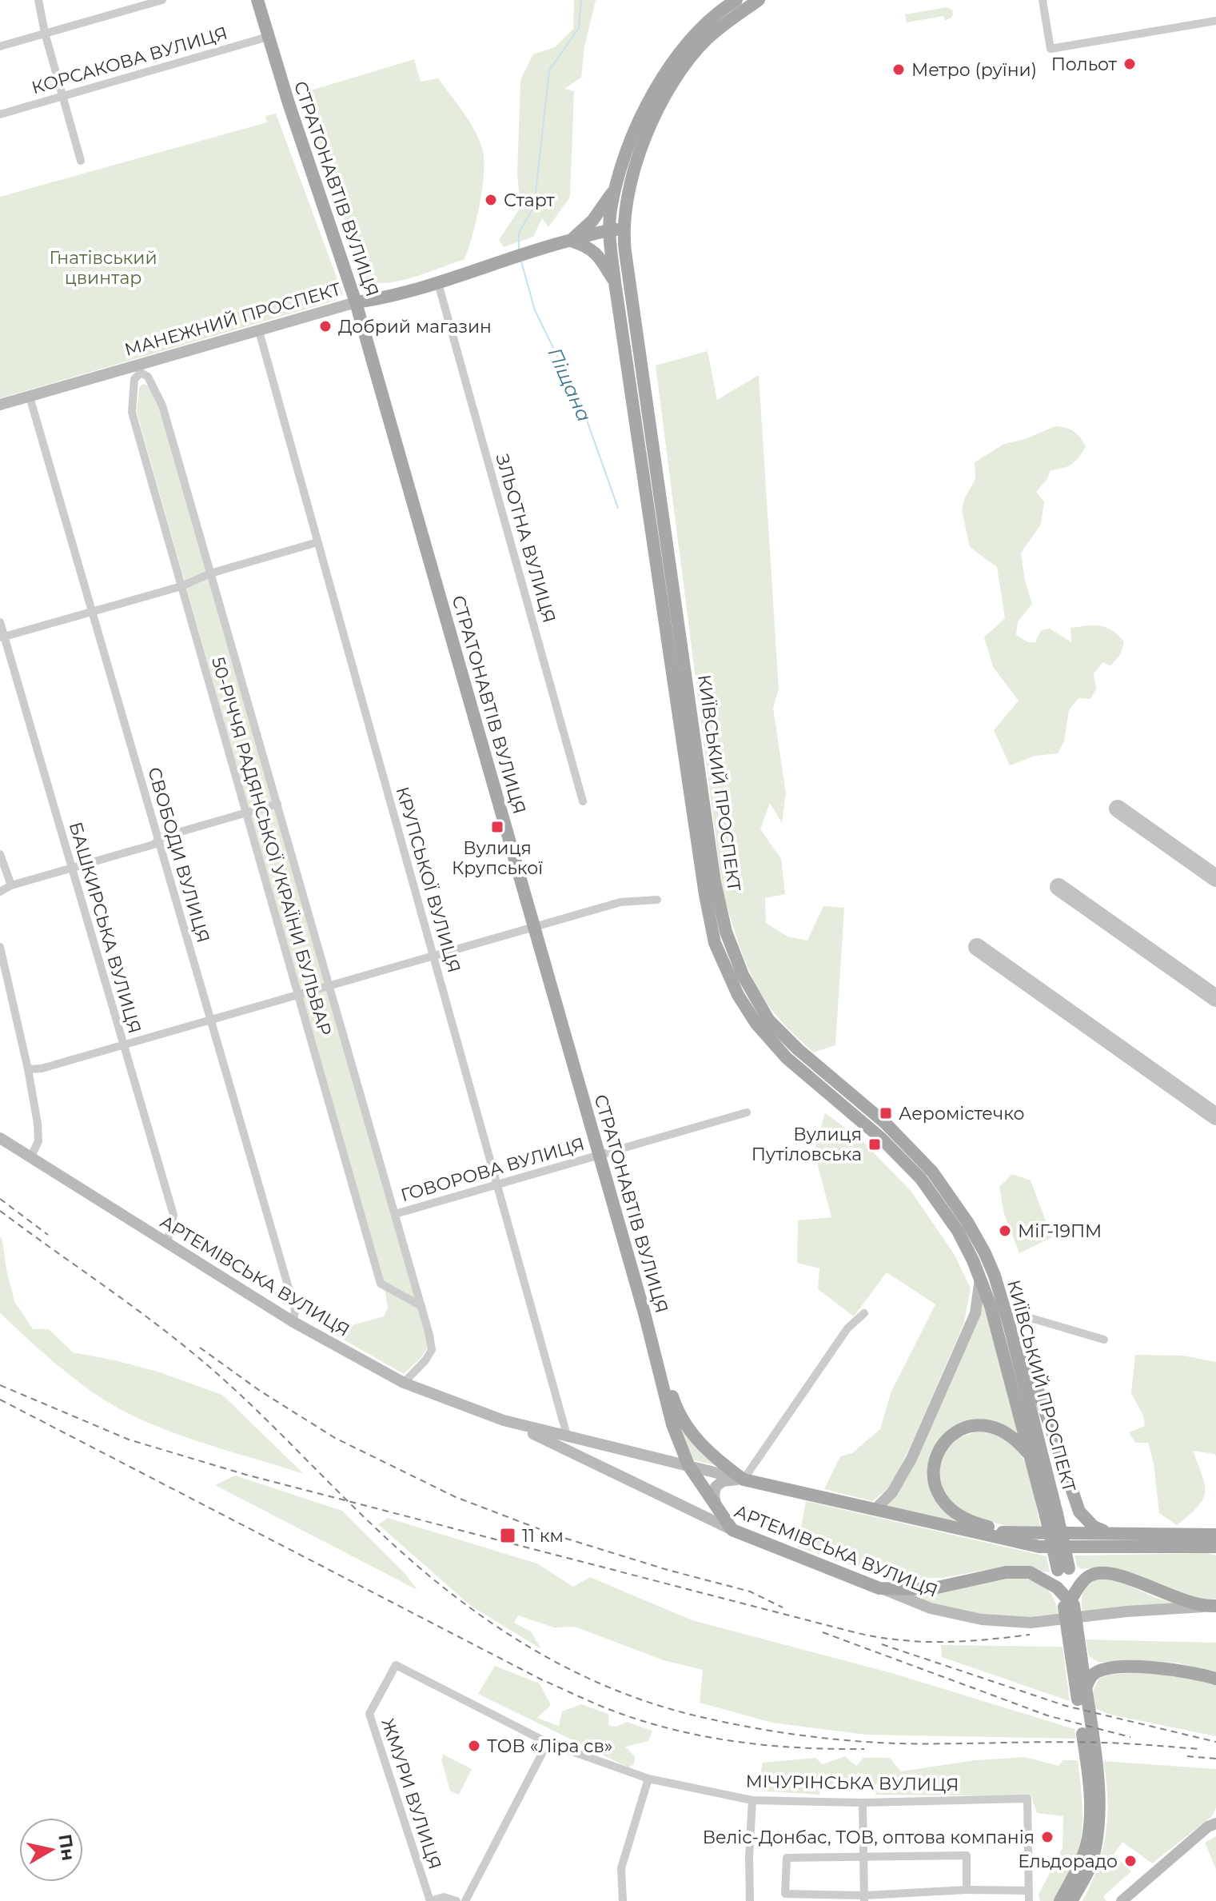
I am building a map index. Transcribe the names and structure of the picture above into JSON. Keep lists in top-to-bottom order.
{
  "streets": {
    "main road": [
      "СТРАТОНАВТІВ ВУЛИЦЯ",
      "МАНЕЖНИЙ ПРОСПЕКТ",
      "КИЇВСЬКИЙ ПРОСПЕКТ",
      "АРТЕМІВСЬКА ВУЛИЦЯ"
    ],
    "street": [
      "КОРСАКОВА ВУЛИЦЯ",
      "ЗЛЬОТНА ВУЛИЦЯ",
      "50-РІЧЧЯ РАДЯНСЬКОЇ УКРАЇНИ БУЛЬВАР",
      "СВОБОДИ ВУЛИЦЯ",
      "КРУПСЬКОЇ ВУЛИЦЯ",
      "БАШКИРСЬКА ВУЛИЦЯ",
      "ГОВОРОВА ВУЛИЦЯ",
      "МІЧУРІНСЬКА ВУЛИЦЯ",
      "ЖМУРИ ВУЛИЦЯ"
    ]
  },
  "crossings": [
    ["КОРСАКОВА ВУЛИЦЯ", "СТРАТОНАВТІВ ВУЛИЦЯ"],
    ["СТРАТОНАВТІВ ВУЛИЦЯ", "МАНЕЖНИЙ ПРОСПЕКТ"],
    ["СТРАТОНАВТІВ ВУЛИЦЯ", "ГОВОРОВА ВУЛИЦЯ"],
    ["СТРАТОНАВТІВ ВУЛИЦЯ", "АРТЕМІВСЬКА ВУЛИЦЯ"],
    ["МАНЕЖНИЙ ПРОСПЕКТ", "ЗЛЬОТНА ВУЛИЦЯ"],
    ["МАНЕЖНИЙ ПРОСПЕКТ", "КИЇВСЬКИЙ ПРОСПЕКТ"],
    ["МАНЕЖНИЙ ПРОСПЕКТ", "50-РІЧЧЯ РАДЯНСЬКОЇ УКРАЇНИ БУЛЬВАР"],
    ["МАНЕЖНИЙ ПРОСПЕКТ", "СВОБОДИ ВУЛИЦЯ"],
    ["МАНЕЖНИЙ ПРОСПЕКТ", "КРУПСЬКОЇ ВУЛИЦЯ"],
    ["50-РІЧЧЯ РАДЯНСЬКОЇ УКРАЇНИ БУЛЬВАР", "ГОВОРОВА ВУЛИЦЯ"],
    ["50-РІЧЧЯ РАДЯНСЬКОЇ УКРАЇНИ БУЛЬВАР", "АРТЕМІВСЬКА ВУЛИЦЯ"],
    ["СВОБОДИ ВУЛИЦЯ", "АРТЕМІВСЬКА ВУЛИЦЯ"],
    ["КРУПСЬКОЇ ВУЛИЦЯ", "ГОВОРОВА ВУЛИЦЯ"],
    ["КРУПСЬКОЇ ВУЛИЦЯ", "АРТЕМІВСЬКА ВУЛИЦЯ"],
    ["БАШКИРСЬКА ВУЛИЦЯ", "АРТЕМІВСЬКА ВУЛИЦЯ"],
    ["МІЧУРІНСЬКА ВУЛИЦЯ", "ЖМУРИ ВУЛИЦЯ"]
  ],
  "water": ["Піщана"],
  "parks": ["Гнатівський цвинтар"],
  "places": {
    "other": [
      "Польот",
      "Метро (руїни)",
      "Старт",
      "Добрий магазин",
      "МіГ-19ПМ",
      "ТОВ «Ліра св»",
      "Веліс-Донбас, ТОВ, оптова компанія",
      "Ельдорадо"
    ],
    "transit": [
      "Вулиця Крупської",
      "Аеромістечко",
      "Вулиця Путіловська",
      "11 км"
    ]
  },
  "north": "right"
}
